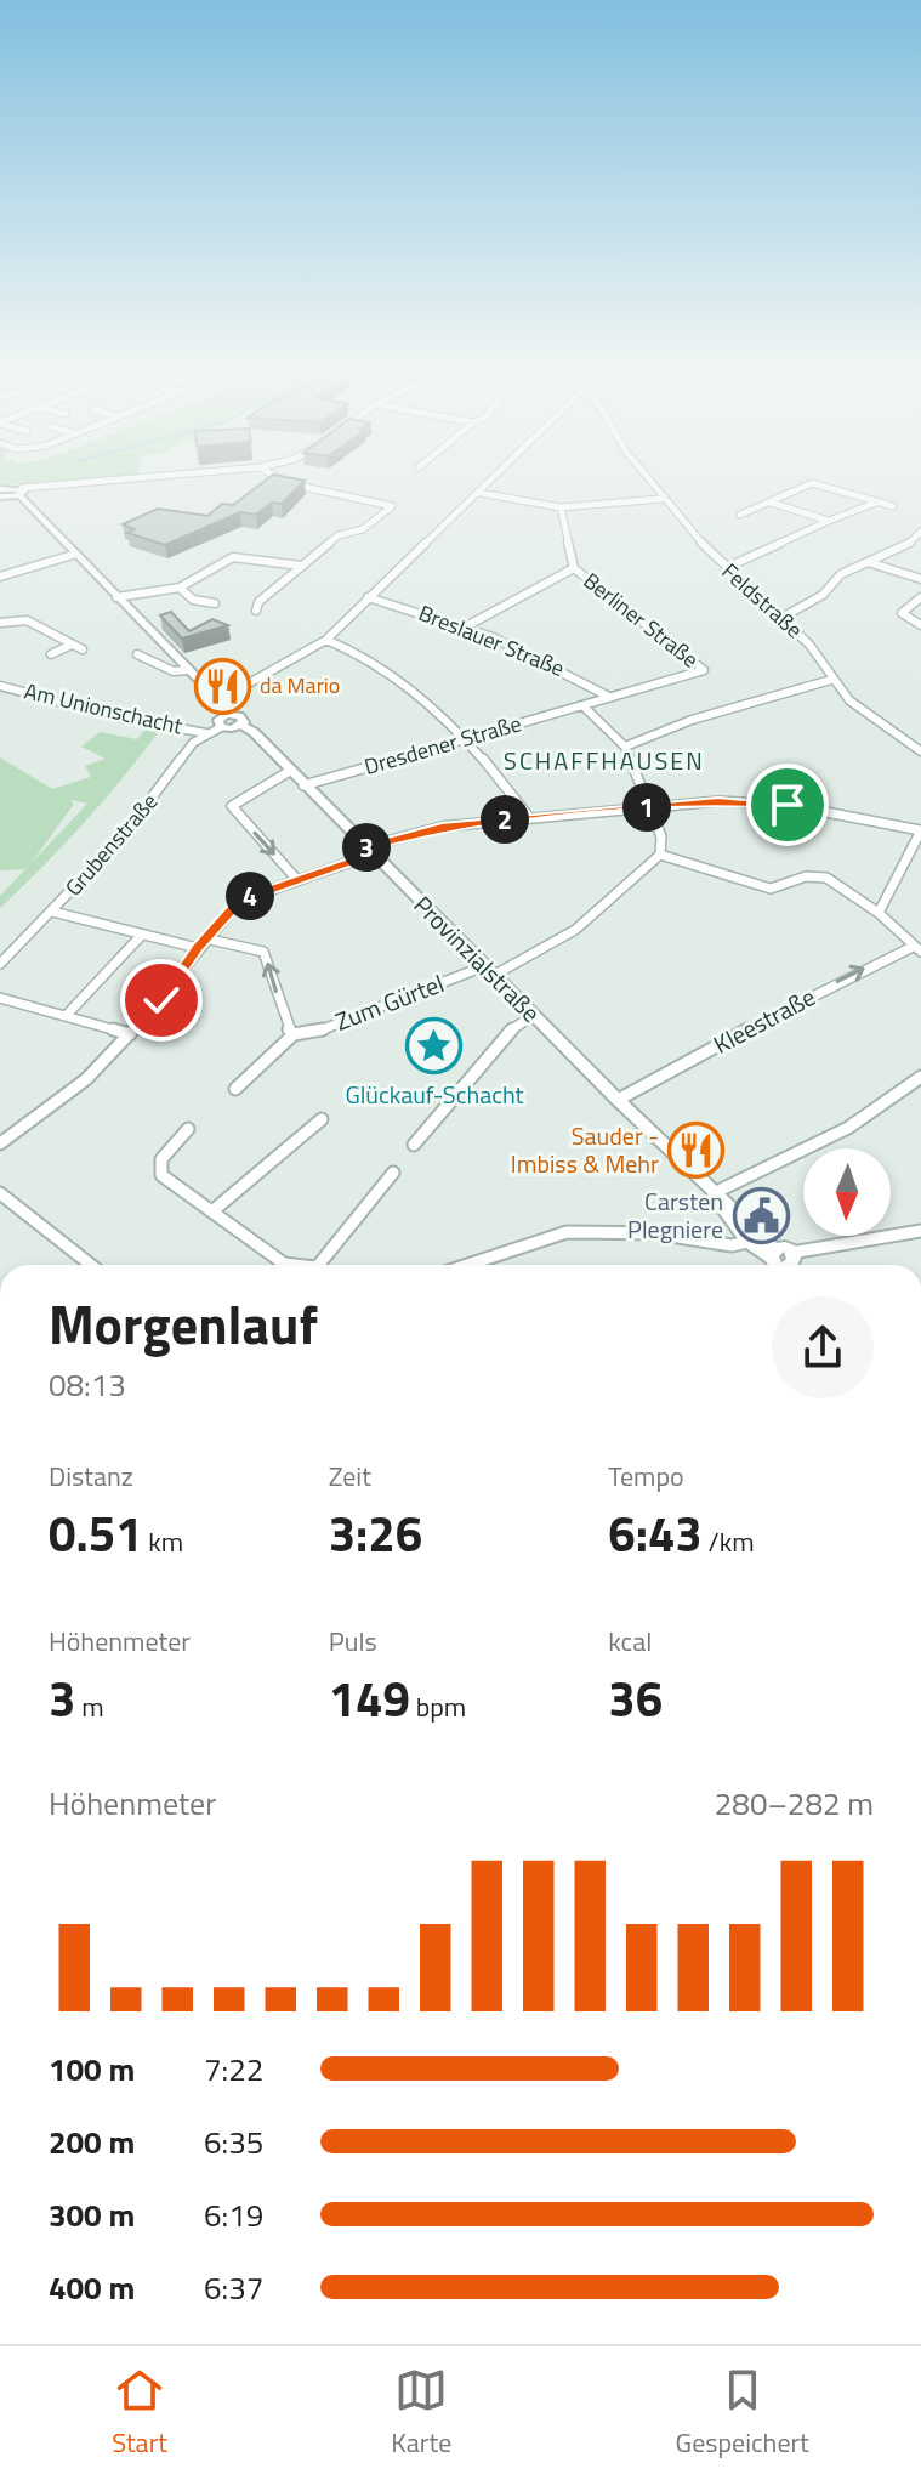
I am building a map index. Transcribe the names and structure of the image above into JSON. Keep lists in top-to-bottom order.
{
  "streets": {
    "street": [
      "Feldstraße",
      "Berliner Straße",
      "Breslauer Straße",
      "Am Unionschacht",
      "Dresdener Straße",
      "Grubenstraße",
      "Provinzialstraße",
      "Zum Gürtel",
      "Kleestraße"
    ]
  },
  "crossings": [
    ["Berliner Straße", "Breslauer Straße"],
    ["Berliner Straße", "Dresdener Straße"],
    ["Am Unionschacht", "Grubenstraße"],
    ["Dresdener Straße", "Provinzialstraße"],
    ["Provinzialstraße", "Zum Gürtel"],
    ["Provinzialstraße", "Kleestraße"]
  ],
  "one_way": ["Kleestraße"],
  "districts": ["SCHAFFHAUSEN"],
  "places": {
    "restaurant": ["da Mario", "Sauder - Imbiss & Mehr"],
    "place": ["Glückauf-Schacht"],
    "public building": ["Carsten Plegniere"]
  },
  "north": "bottom",
  "page": {
    "pins": [
      "1",
      "2",
      "3",
      "4"
    ],
    "heading": ["Morgenlauf", "08:13"],
    "stats": [
      ["Distanz", "0.51 km"],
      ["Zeit", "3:26"],
      ["Tempo", "6:43 /km"],
      ["Höhenmeter", "3 m"],
      ["Puls", "149 bpm"],
      ["kcal", "36"]
    ],
    "chart": ["Höhenmeter", "280–282 m"],
    "list": [
      {
        "name": "100 m",
        "note": "7:22"
      },
      {
        "name": "200 m",
        "note": "6:35"
      },
      {
        "name": "300 m",
        "note": "6:19"
      },
      {
        "name": "400 m",
        "note": "6:37"
      }
    ],
    "tabs": ["Start", "Karte", "Gespeichert"]
  }
}
